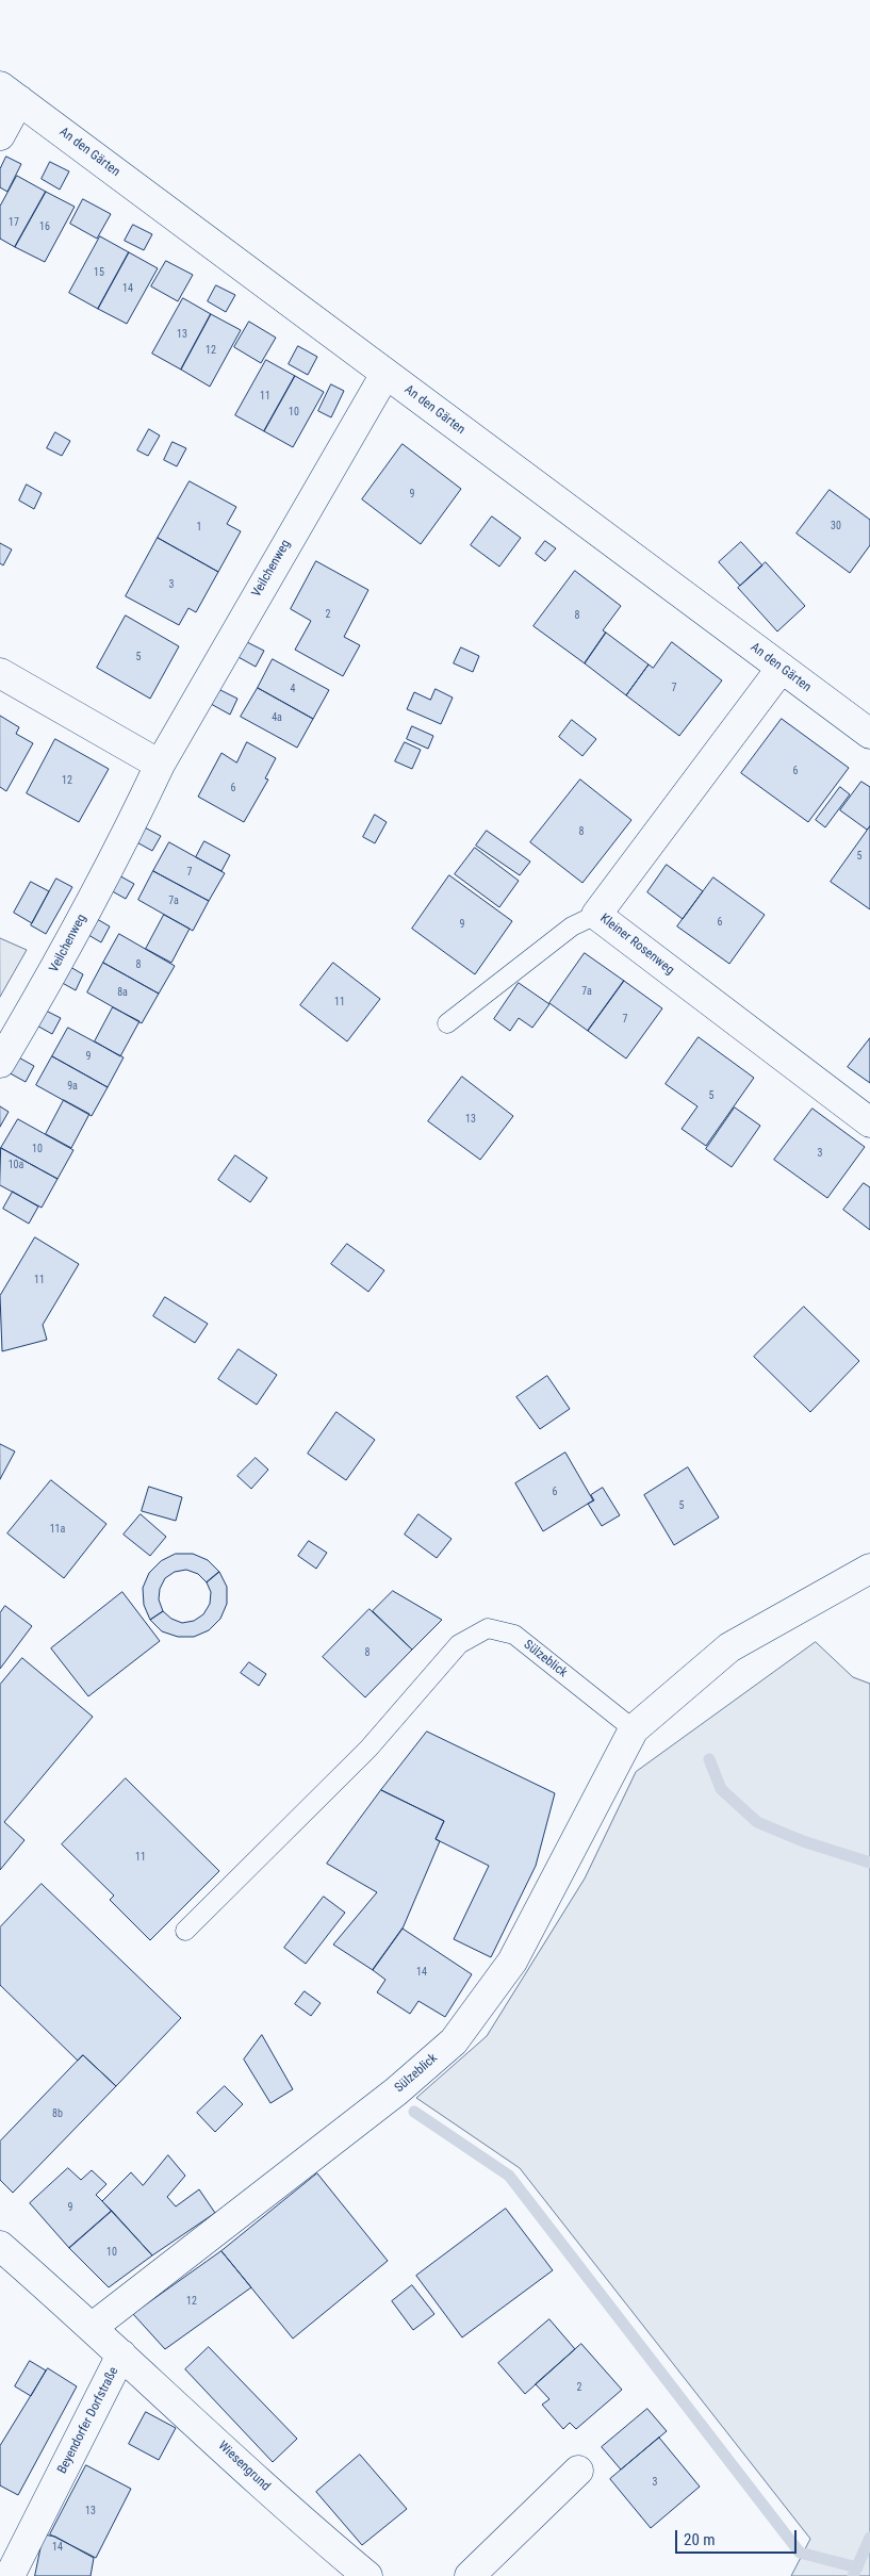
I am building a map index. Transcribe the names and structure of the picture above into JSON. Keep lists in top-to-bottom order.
{
  "streets": {
    "street": [
      "An den Gärten",
      "Veilchenweg",
      "Kleiner Rosenweg",
      "Sülzeblick",
      "Beyendorfer Dorfstraße",
      "Wiesengrund"
    ]
  },
  "crossings": [
    ["An den Gärten", "Veilchenweg"],
    ["An den Gärten", "Kleiner Rosenweg"],
    ["Sülzeblick", "Beyendorfer Dorfstraße"],
    ["Beyendorfer Dorfstraße", "Wiesengrund"]
  ],
  "house_numbers": [
    "17",
    "16",
    "15",
    "14",
    "13",
    "12",
    "11",
    "10",
    "9",
    "30",
    "1",
    "3",
    "2",
    "8",
    "5",
    "7",
    "4",
    "4a",
    "6",
    "12",
    "6",
    "8",
    "5",
    "7",
    "7a",
    "6",
    "9",
    "8",
    "7a",
    "8a",
    "11",
    "7",
    "9",
    "9a",
    "5",
    "13",
    "10",
    "3",
    "10a",
    "11",
    "6",
    "5",
    "11a",
    "8",
    "11",
    "14",
    "8b",
    "9",
    "10",
    "12",
    "2",
    "3",
    "13",
    "14"
  ],
  "scale_bar": "20 m"
}
